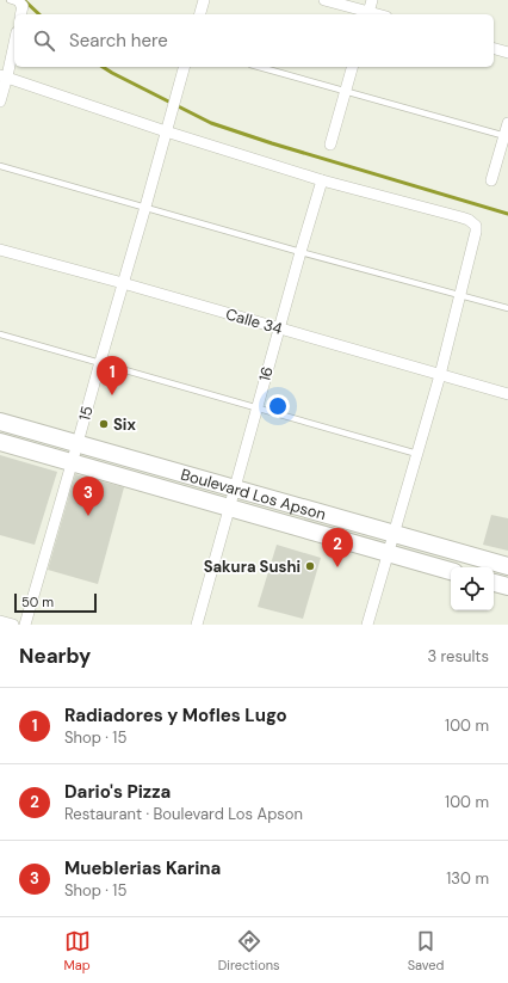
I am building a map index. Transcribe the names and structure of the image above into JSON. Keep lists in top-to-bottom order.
{
  "streets": {
    "main road": ["Boulevard Los Apson"],
    "street": ["Calle 34", "16", "15"]
  },
  "crossings": [
    ["Calle 34", "16"],
    ["Calle 34", "15"],
    ["16", "Boulevard Los Apson"],
    ["15", "Boulevard Los Apson"]
  ],
  "places": ["Six", "Sakura Sushi"],
  "scale_bar": "50 m",
  "page": {
    "search": "Search here",
    "pins": ["1", "3", "2"],
    "scale": "50 m",
    "heading": ["Nearby", "3 results"],
    "list": [
      {
        "mark": "1",
        "name": "Radiadores y Mofles Lugo",
        "note": "Shop · 15",
        "value": "100 m"
      },
      {
        "mark": "2",
        "name": "Dario's Pizza",
        "note": "Restaurant · Boulevard Los Apson",
        "value": "100 m"
      },
      {
        "mark": "3",
        "name": "Mueblerias Karina",
        "note": "Shop · 15",
        "value": "130 m"
      }
    ],
    "nav": ["Map", "Directions", "Saved"]
  }
}
